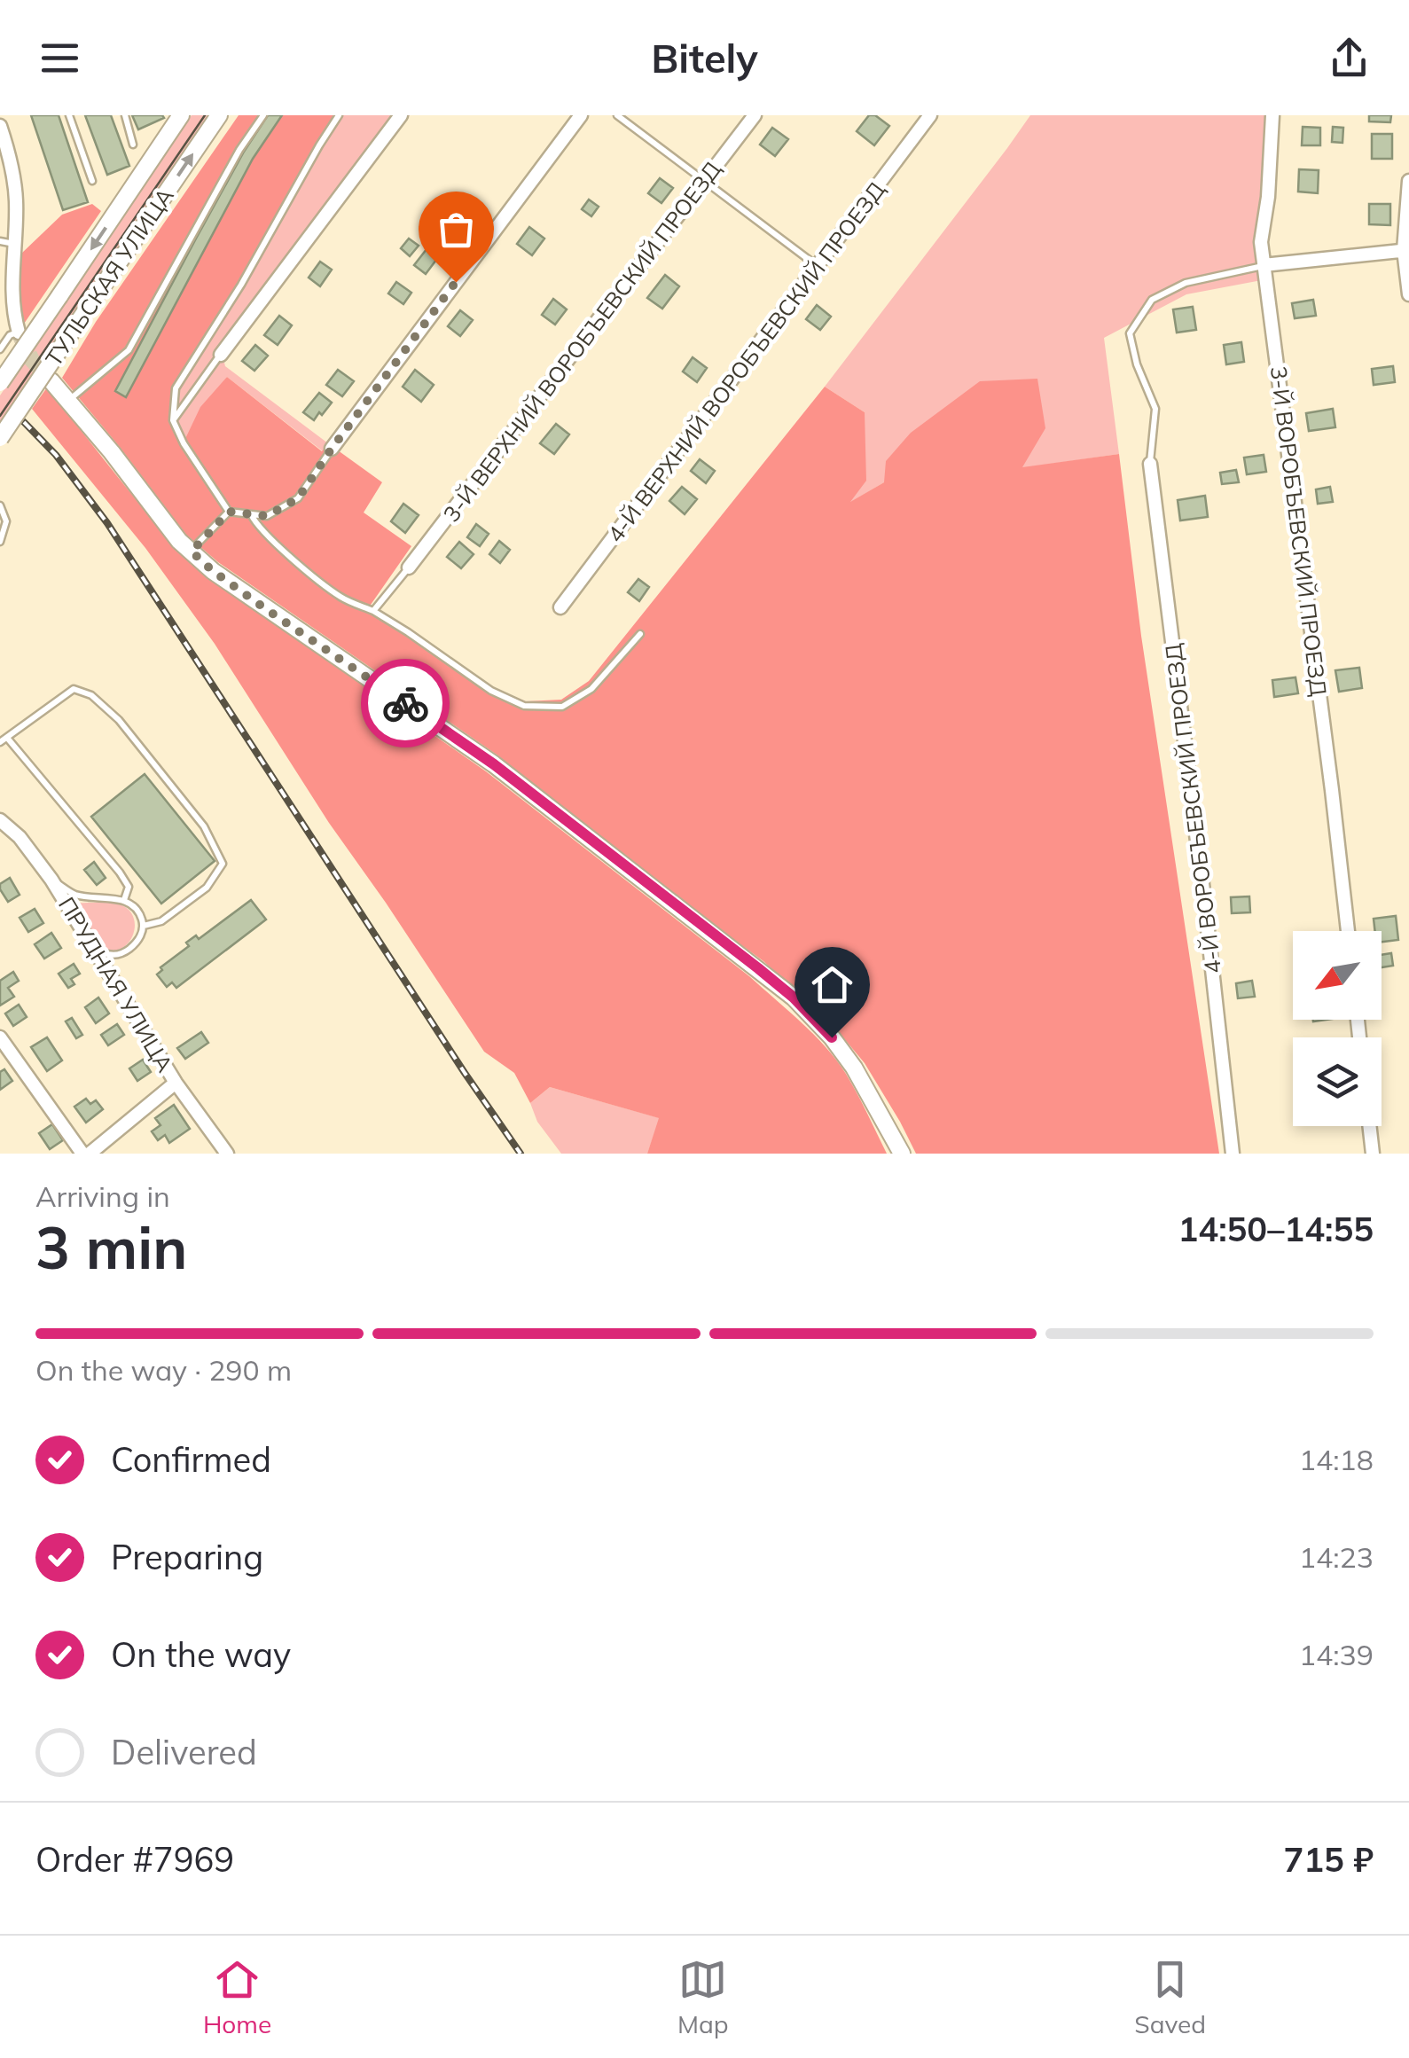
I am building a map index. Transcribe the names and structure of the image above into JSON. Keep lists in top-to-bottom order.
{
  "streets": {
    "street": [
      "ТУЛЬСКАЯ УЛИЦА",
      "3-Й ВЕРХНИЙ ВОРОБЪЕВСКИЙ ПРОЕЗД",
      "4-Й ВЕРХНИЙ ВОРОБЪЕВСКИЙ ПРОЕЗД",
      "3-Й ВОРОБЪЕВСКИЙ ПРОЕЗД",
      "4-Й ВОРОБЪЕВСКИЙ ПРОЕЗД",
      "ПРУДНАЯ УЛИЦА"
    ]
  },
  "north": "bottom left",
  "page": {
    "header": "Bitely",
    "heading": ["3 min", "Arriving in", "14:50–14:55"],
    "panel": ["Order #7969", "715 ₽"],
    "bar": "On the way · 290 m",
    "list": [
      ["Confirmed", "14:18"],
      ["Preparing", "14:23"],
      ["On the way", "14:39"],
      "Delivered"
    ],
    "tabs": ["Home", "Map", "Saved"]
  }
}
